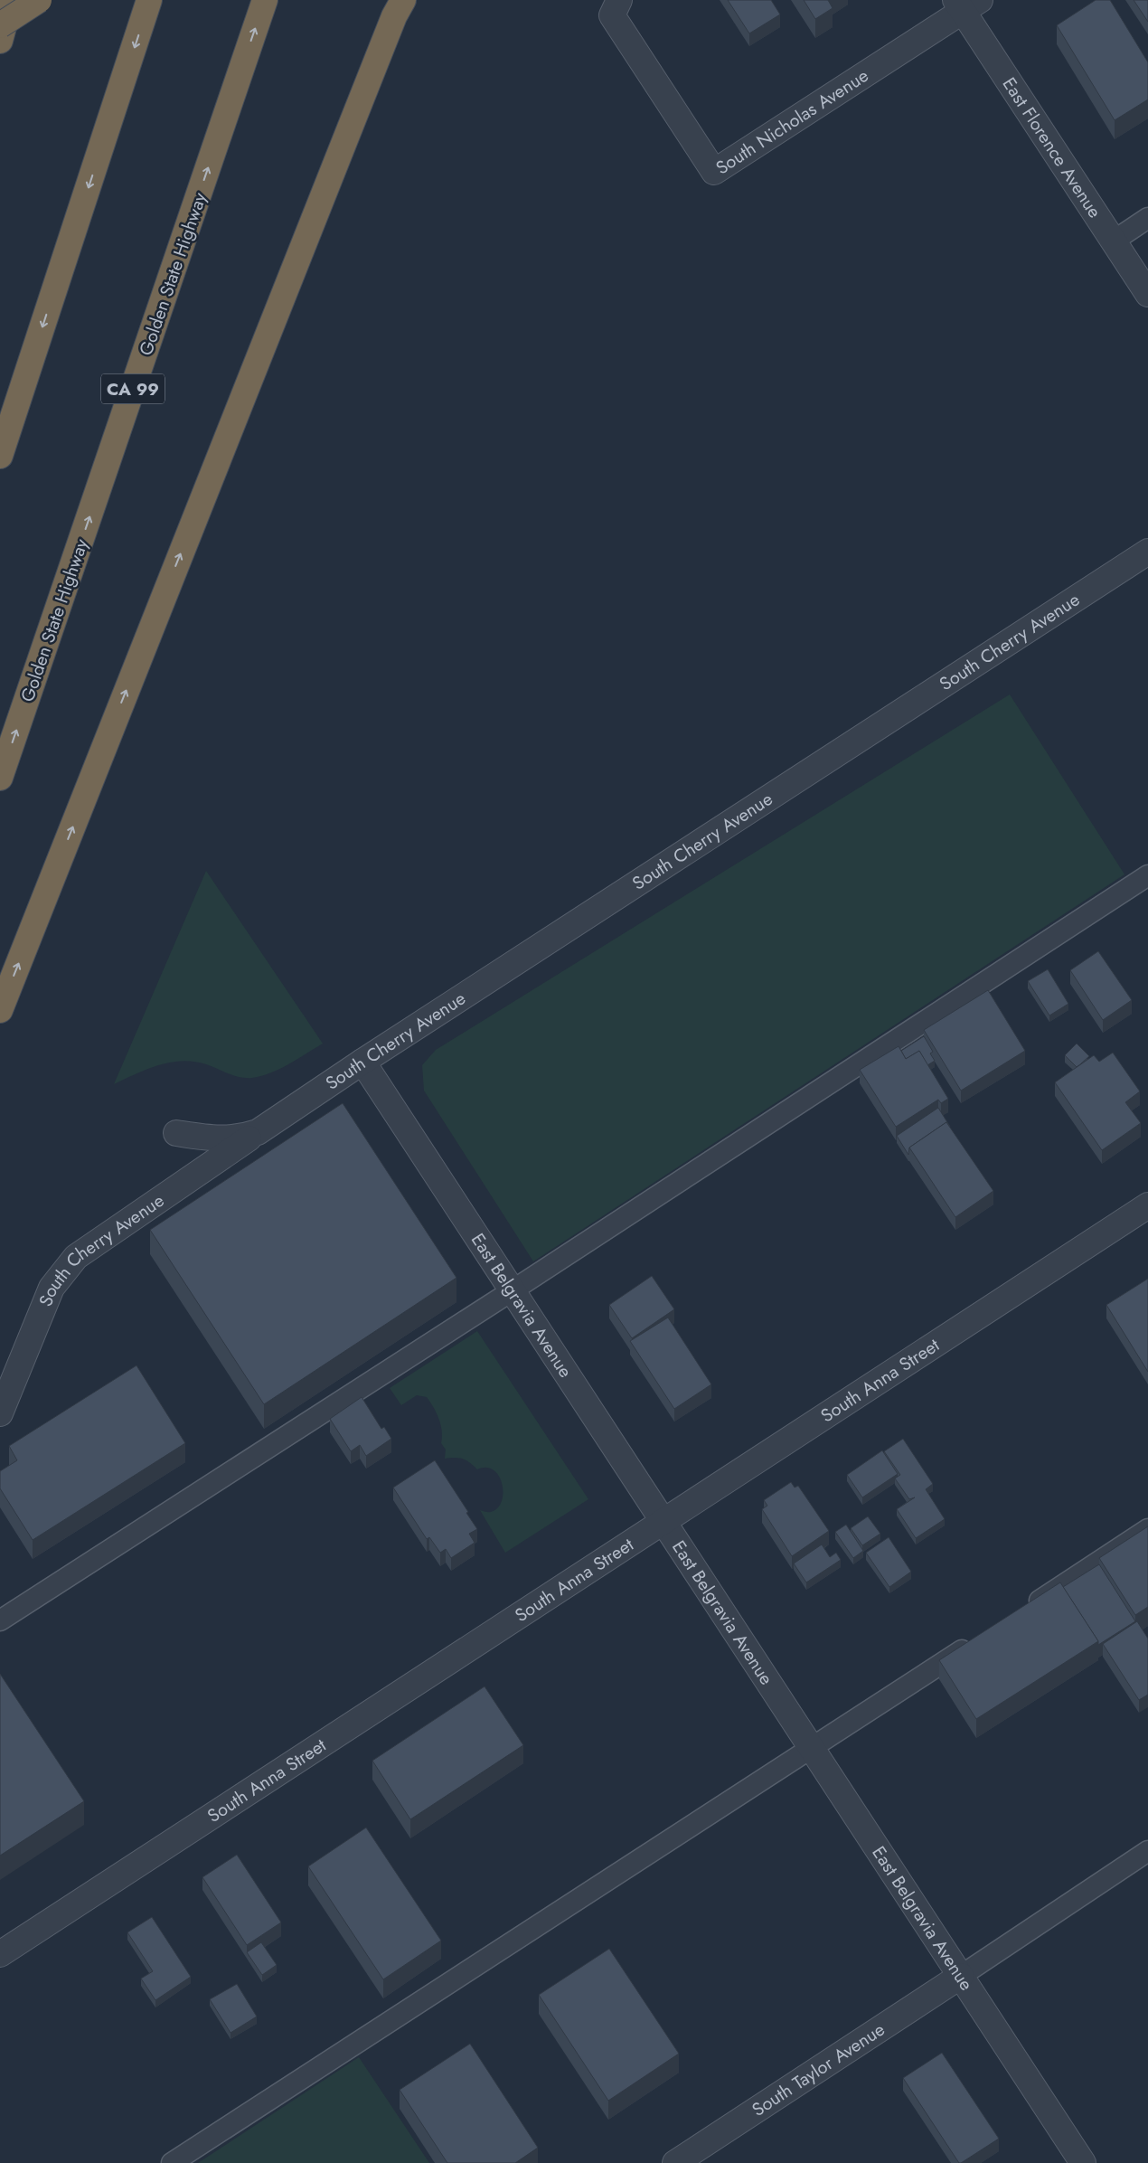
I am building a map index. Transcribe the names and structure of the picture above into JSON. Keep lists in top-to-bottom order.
{
  "streets": {
    "highway": ["Golden State Highway", "CA 99"],
    "street": [
      "South Nicholas Avenue",
      "East Florence Avenue",
      "South Cherry Avenue",
      "East Belgravia Avenue",
      "South Anna Street",
      "South Taylor Avenue"
    ]
  },
  "crossings": [
    ["South Nicholas Avenue", "East Florence Avenue"],
    ["South Cherry Avenue", "East Belgravia Avenue"],
    ["East Belgravia Avenue", "South Anna Street"],
    ["East Belgravia Avenue", "South Taylor Avenue"]
  ]
}
